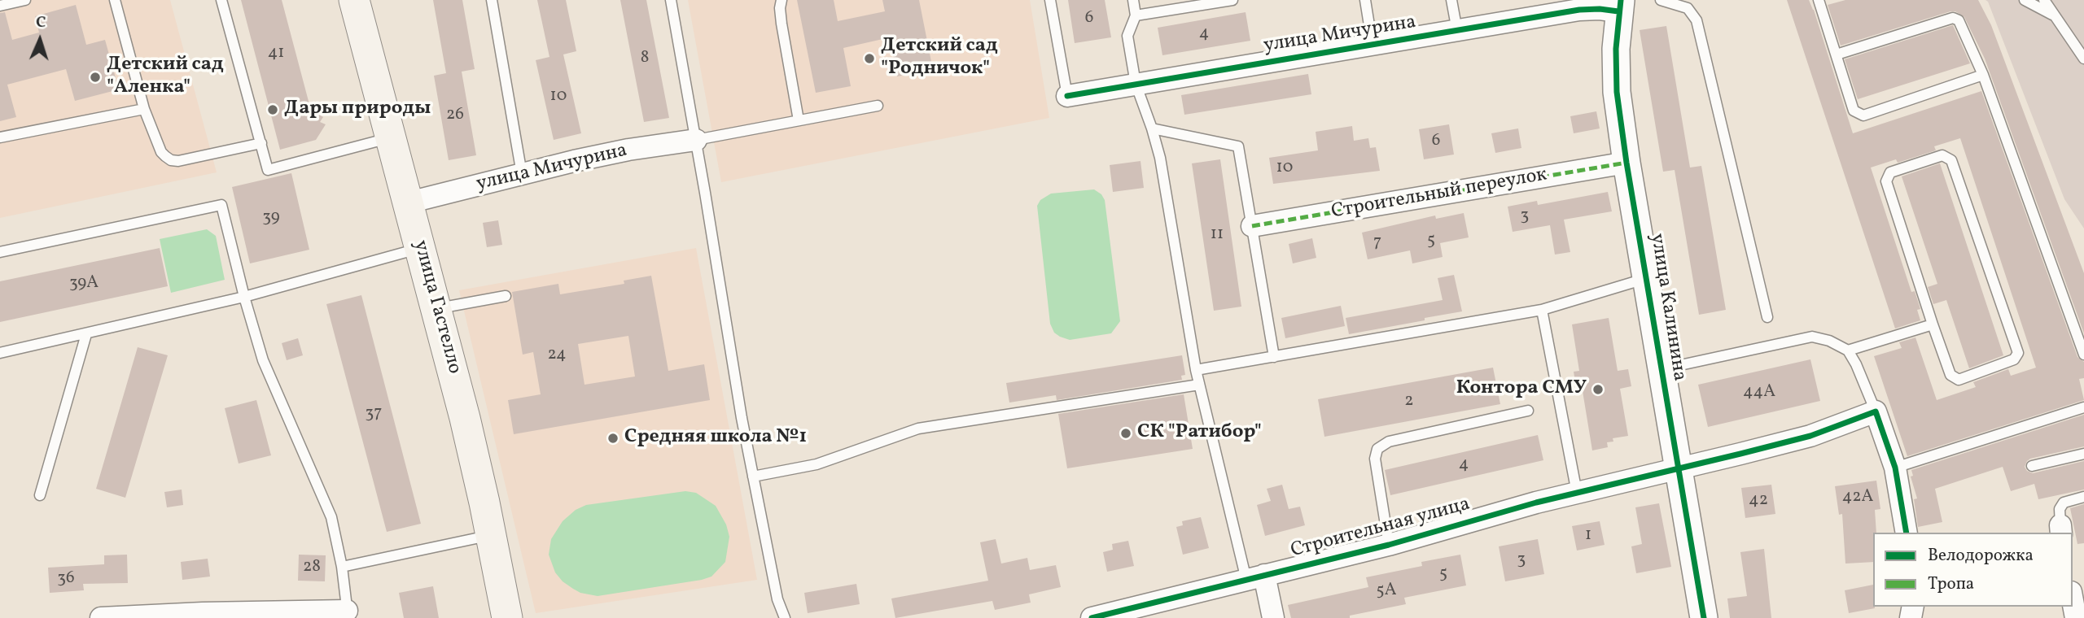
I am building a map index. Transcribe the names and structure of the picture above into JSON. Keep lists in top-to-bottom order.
{
  "streets": {
    "main road": ["улица Гастелло"],
    "street": [
      "улица Мичурина",
      "Строительный переулок",
      "улица Калинина",
      "Строительная улица"
    ]
  },
  "crossings": [
    ["улица Мичурина", "улица Гастелло"],
    ["улица Мичурина", "улица Калинина"],
    ["Строительный переулок", "улица Калинина"],
    ["улица Калинина", "Строительная улица"]
  ],
  "places": [
    "Детский сад \"Родничок\"",
    "Детский сад \"Аленка\"",
    "Дары природы",
    "Контора СМУ",
    "СК \"Ратибор\"",
    "Средняя школа №1"
  ],
  "house_numbers": [
    "6",
    "4",
    "41",
    "8",
    "10",
    "26",
    "6",
    "10",
    "3",
    "39",
    "11",
    "5",
    "7",
    "39А",
    "24",
    "44А",
    "2",
    "37",
    "4",
    "42А",
    "42",
    "1",
    "3",
    "28",
    "5",
    "36",
    "5А"
  ],
  "legend": ["Велодорожка", "Тропа"],
  "north": "top"
}
